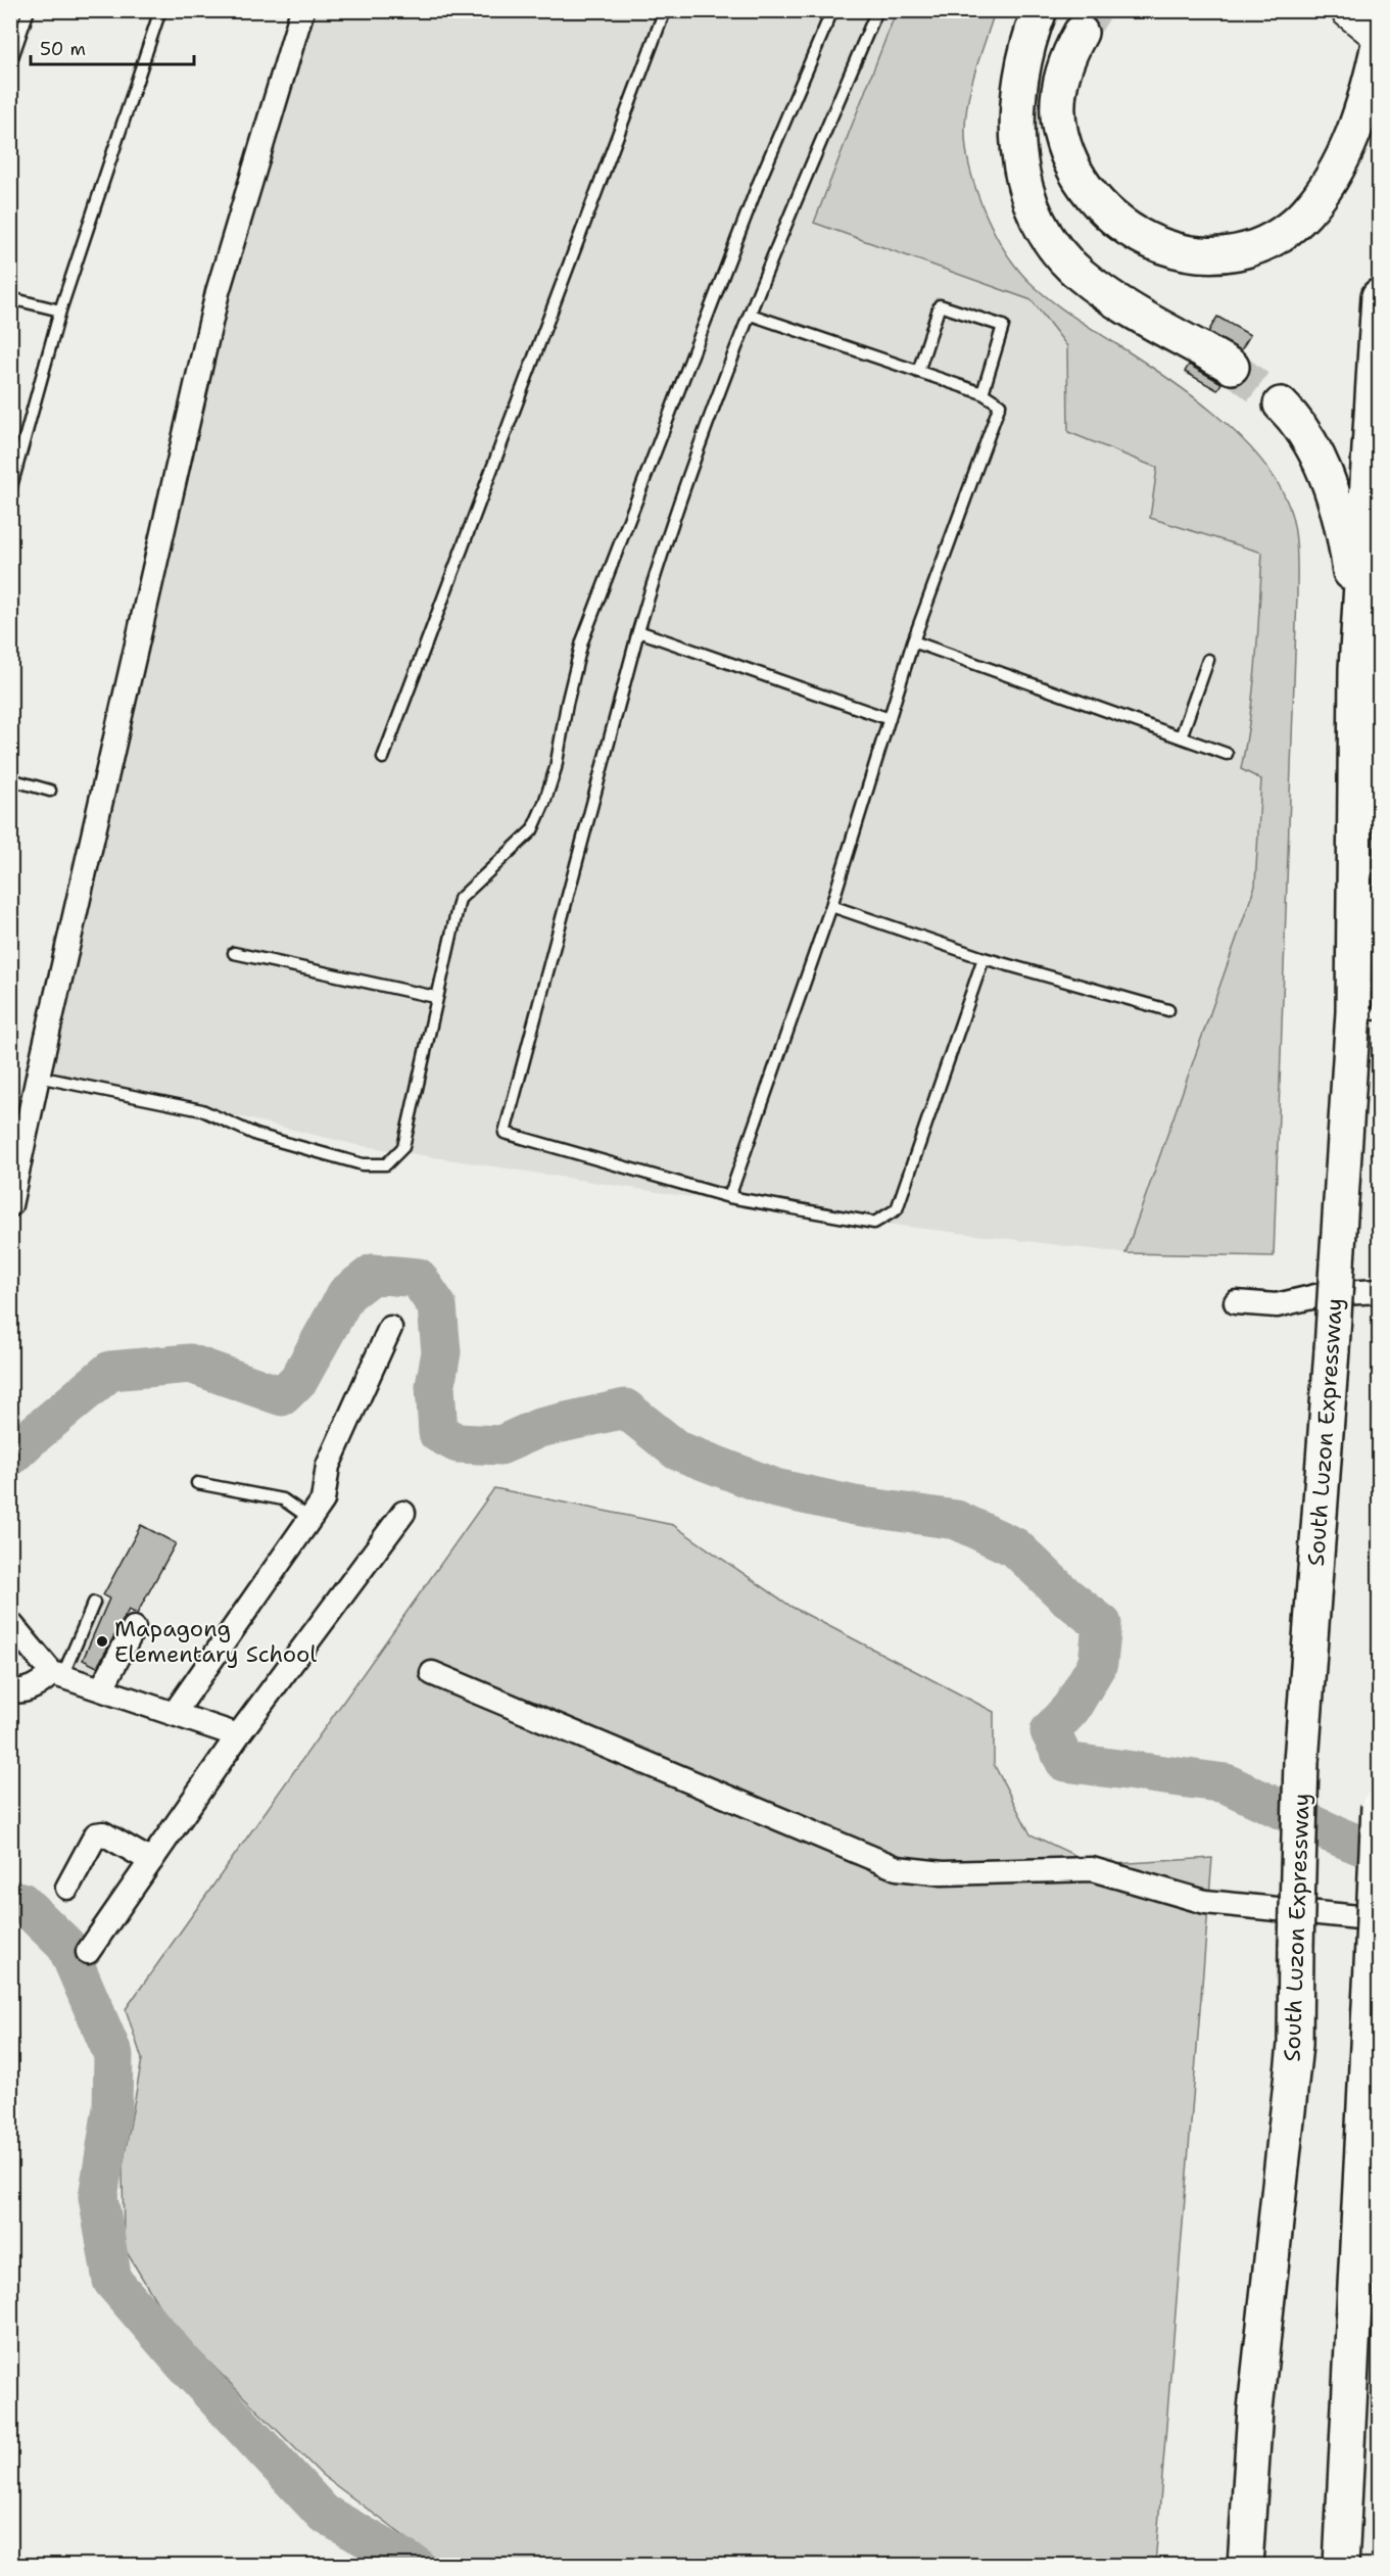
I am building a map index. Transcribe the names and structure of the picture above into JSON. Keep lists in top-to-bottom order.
{
  "streets": {
    "highway": ["South Luzon Expressway"]
  },
  "places": ["Mapagong Elementary School"],
  "scale_bar": "50 m"
}
